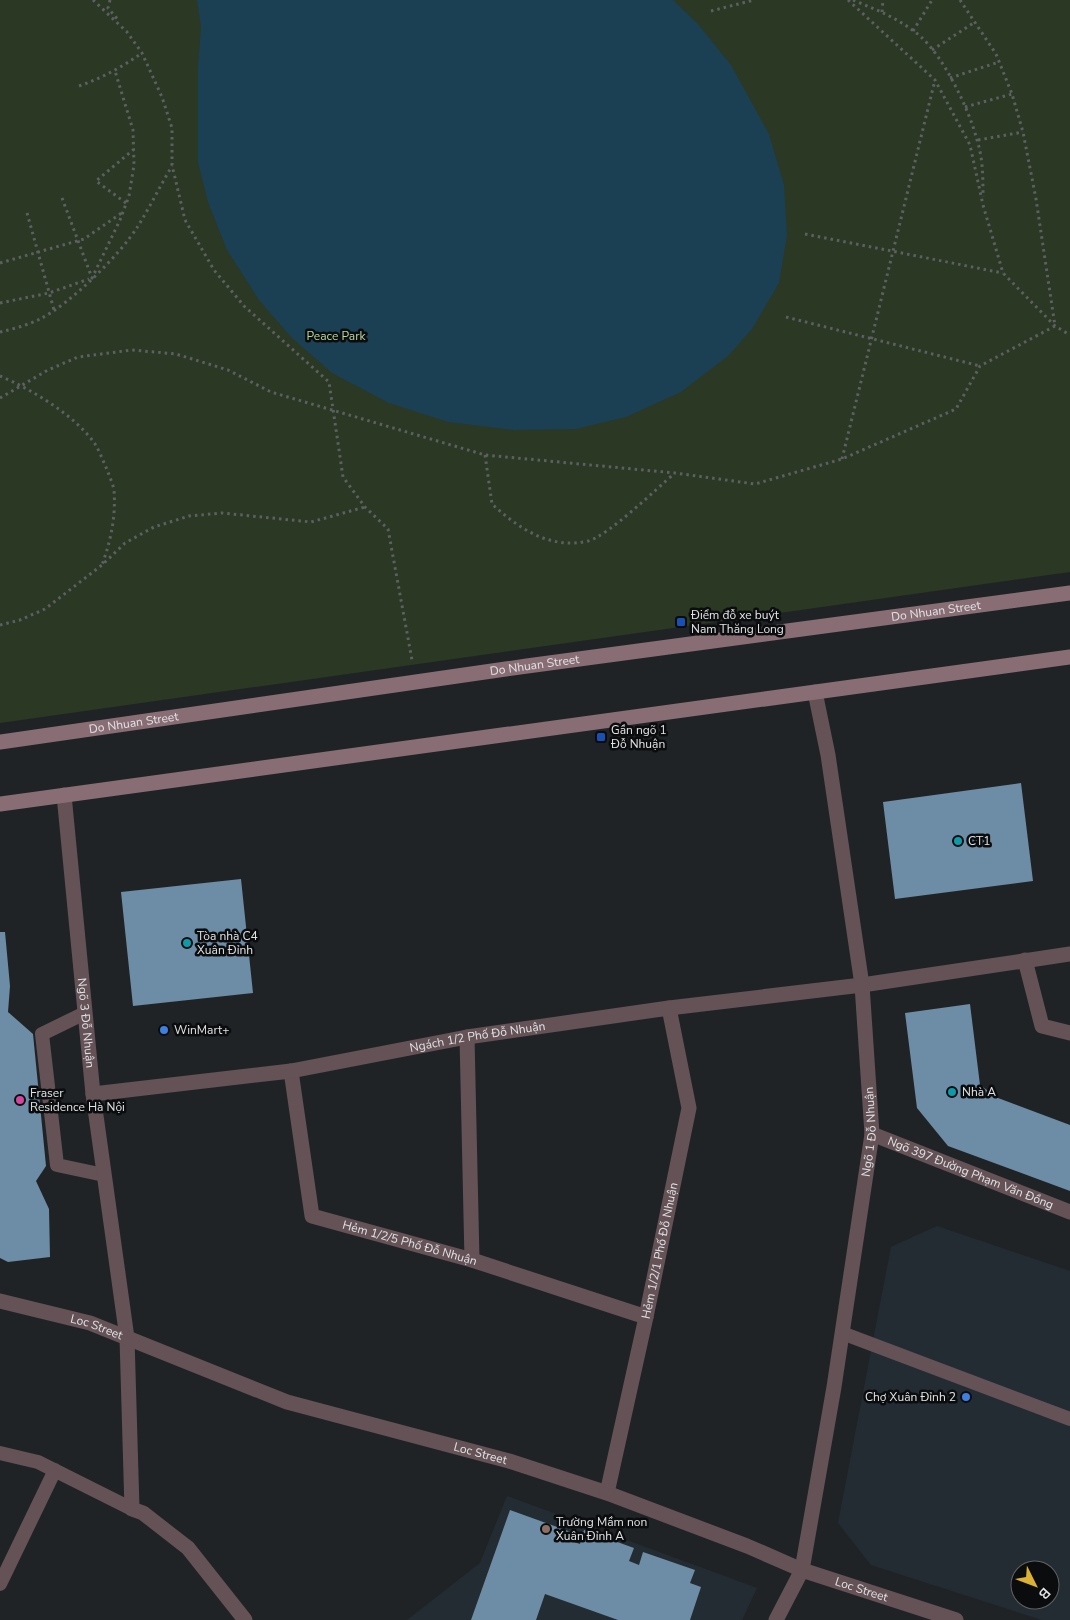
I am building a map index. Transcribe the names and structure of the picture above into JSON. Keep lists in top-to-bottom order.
{
  "streets": {
    "street": [
      "Do Nhuan Street",
      "Ngõ 3 Đỗ Nhuận",
      "Ngách 1/2 Phố Đỗ Nhuận",
      "Ngõ 1 Đỗ Nhuận",
      "Ngõ 397 Đường Phạm Văn Đồng",
      "Hẻm 1/2/5 Phố Đỗ Nhuận",
      "Hẻm 1/2/1 Phố Đỗ Nhuận",
      "Loc Street"
    ]
  },
  "crossings": [
    ["Ngõ 3 Đỗ Nhuận", "Ngách 1/2 Phố Đỗ Nhuận"],
    ["Ngõ 3 Đỗ Nhuận", "Loc Street"],
    ["Ngách 1/2 Phố Đỗ Nhuận", "Ngõ 1 Đỗ Nhuận"],
    ["Ngách 1/2 Phố Đỗ Nhuận", "Hẻm 1/2/5 Phố Đỗ Nhuận"],
    ["Ngách 1/2 Phố Đỗ Nhuận", "Hẻm 1/2/1 Phố Đỗ Nhuận"],
    ["Ngõ 1 Đỗ Nhuận", "Ngõ 397 Đường Phạm Văn Đồng"],
    ["Ngõ 1 Đỗ Nhuận", "Loc Street"],
    ["Hẻm 1/2/5 Phố Đỗ Nhuận", "Hẻm 1/2/1 Phố Đỗ Nhuận"],
    ["Hẻm 1/2/1 Phố Đỗ Nhuận", "Loc Street"]
  ],
  "parks": ["Peace Park"],
  "places": {
    "transit": ["Điểm đỗ xe buýt Nam Thăng Long", "Gần ngõ 1 Đỗ Nhuận"],
    "other": [
      "CT1",
      "Tòa nhà C4 Xuân Đỉnh",
      "WinMart+",
      "Nhà A",
      "Fraser Residence Hà Nội",
      "Chợ Xuân Đỉnh 2",
      "Trường Mầm non Xuân Đỉnh A"
    ]
  },
  "north": "bottom right"
}
